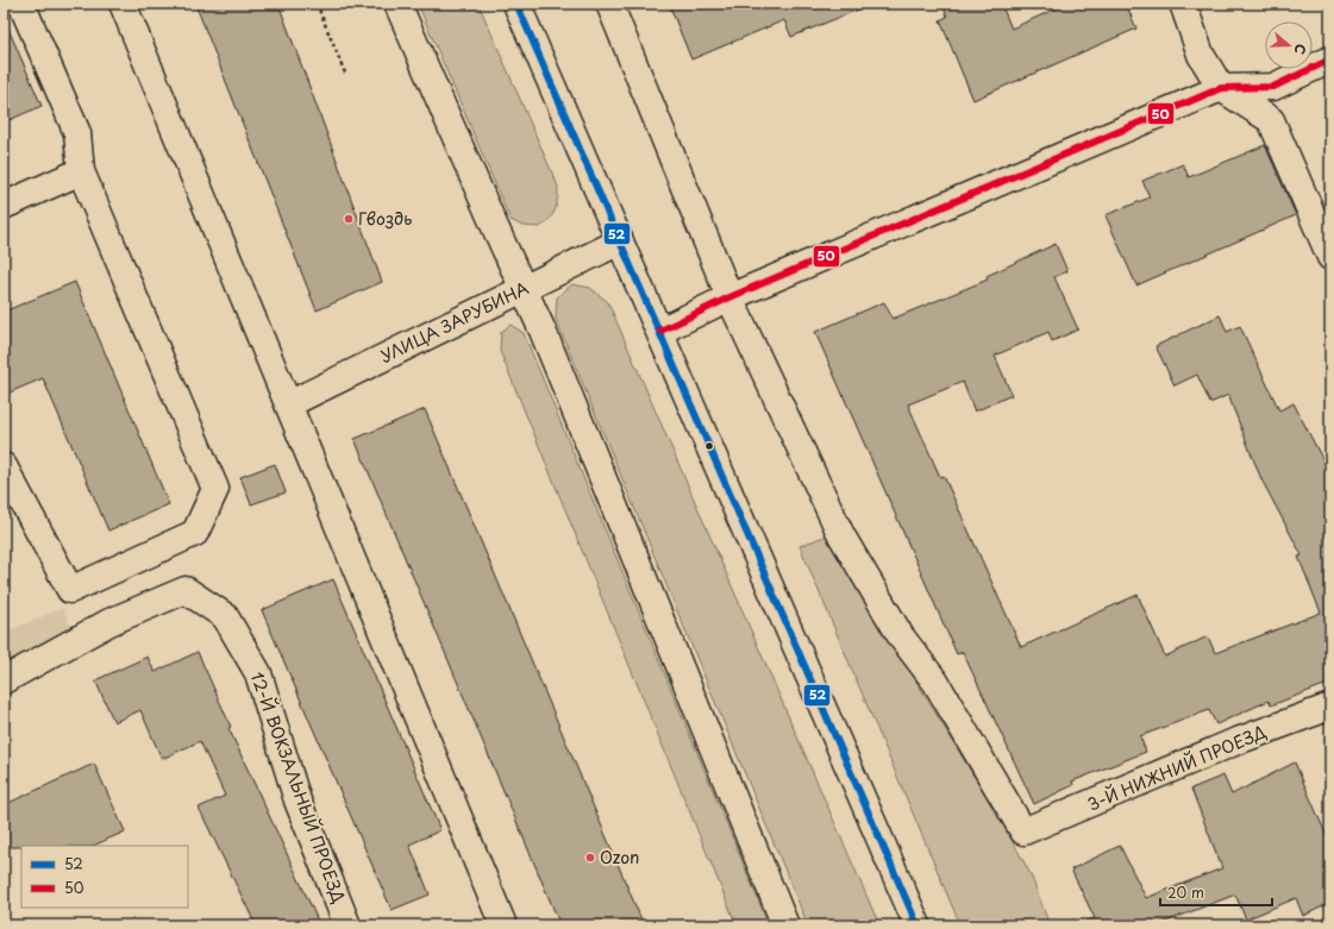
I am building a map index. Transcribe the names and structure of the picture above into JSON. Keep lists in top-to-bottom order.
{
  "streets": {
    "street": ["УЛИЦА ЗАРУБИНА", "3-Й НИЖНИЙ ПРОЕЗД", "12-Й ВОКЗАЛЬНЫЙ ПРОЕЗД"]
  },
  "places": ["Гвоздь", "Ozon"],
  "lines": ["transit line 52", "transit line 50"],
  "legend": ["52", "50"],
  "scale_bar": "20 m",
  "north": "right"
}
